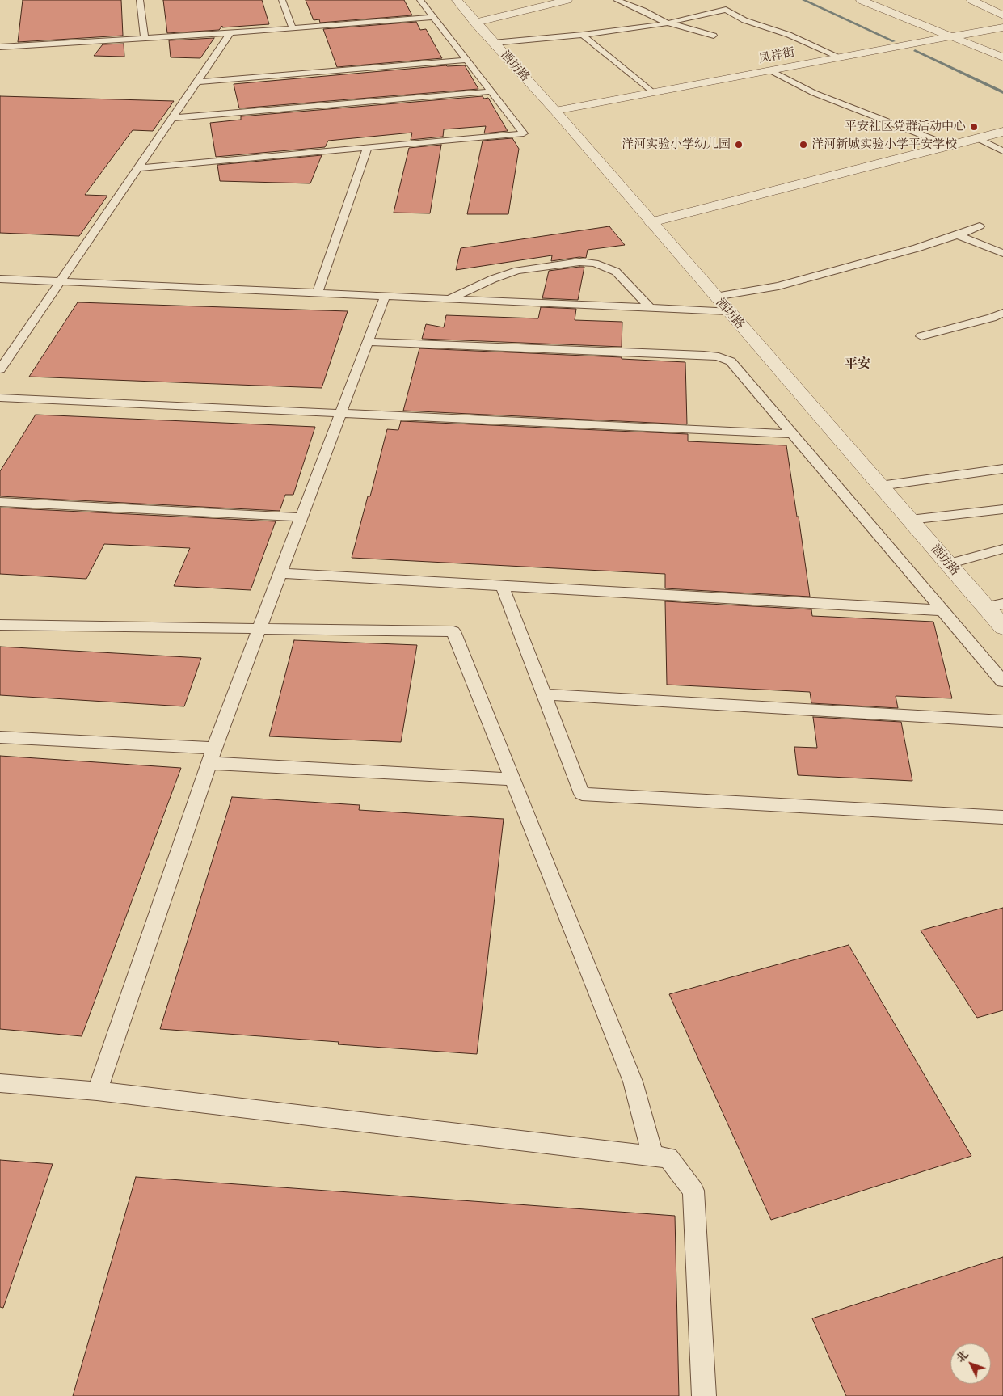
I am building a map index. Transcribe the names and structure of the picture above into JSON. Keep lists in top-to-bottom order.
{
  "streets": {
    "street": ["凤祥街", "酒坊路"]
  },
  "crossings": [
    ["凤祥街", "酒坊路"]
  ],
  "districts": ["平安"],
  "places": ["平安社区党群活动中心", "洋河实验小学幼儿园", "洋河新城实验小学平安学校"],
  "north": "top left"
}
